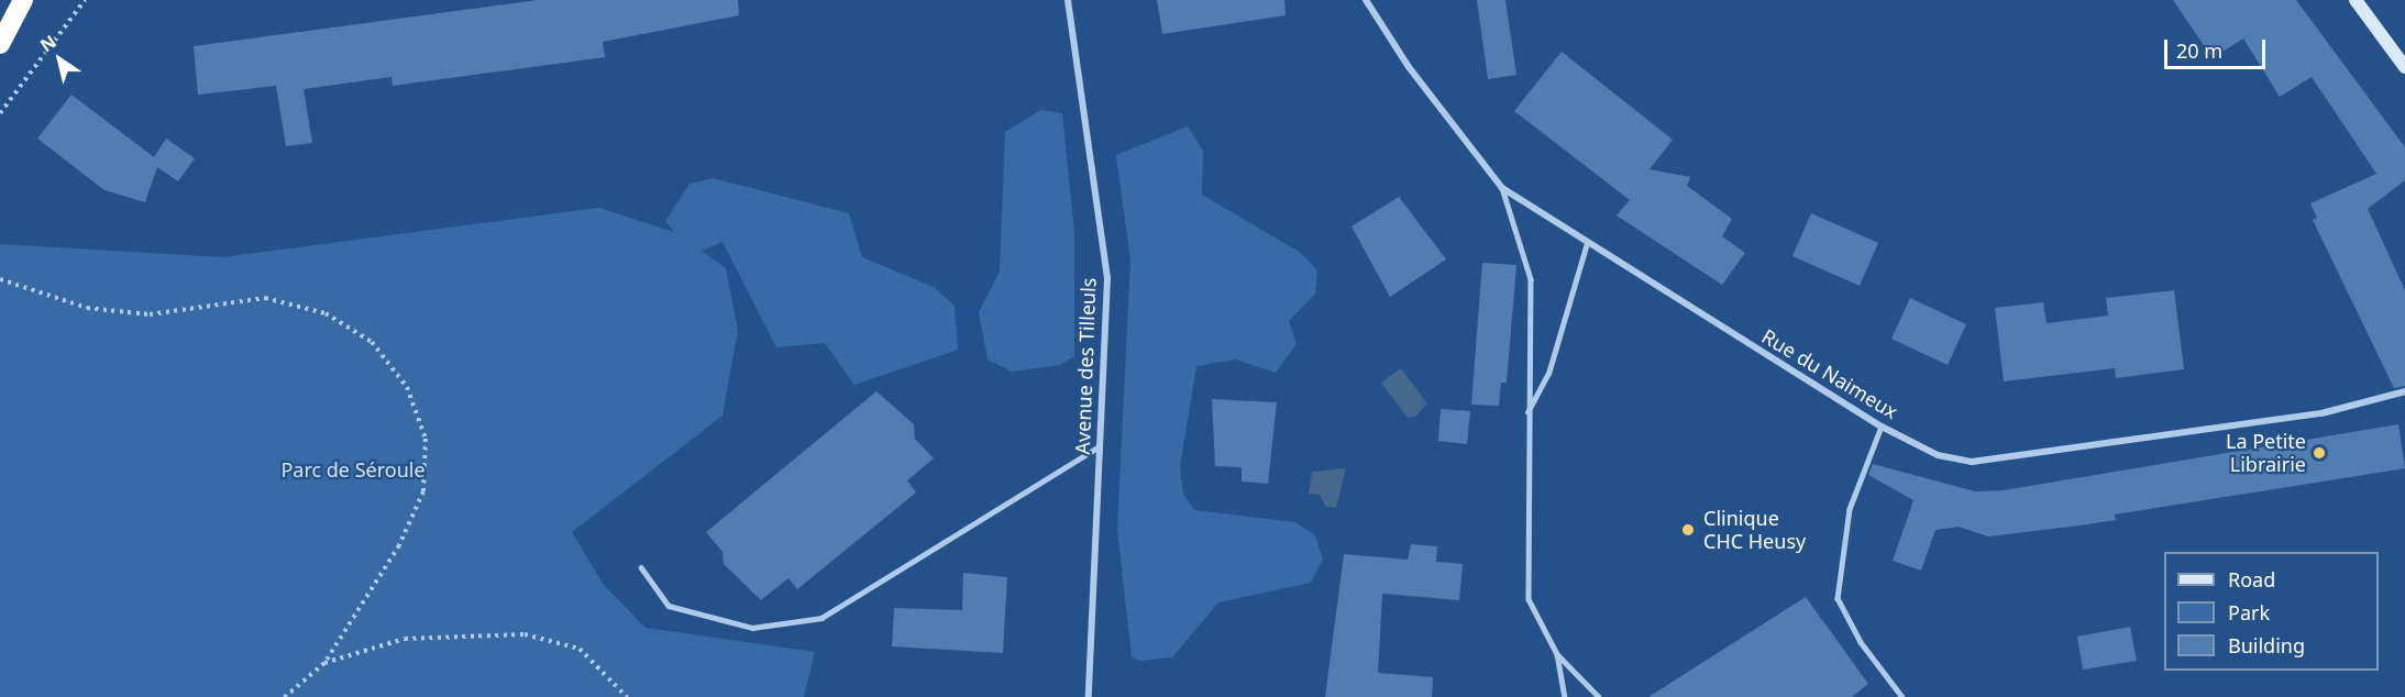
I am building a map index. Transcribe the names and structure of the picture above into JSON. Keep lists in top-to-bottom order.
{
  "streets": {
    "street": ["Avenue des Tilleuls", "Rue du Naimeux"]
  },
  "parks": ["Parc de Séroule"],
  "places": ["La Petite Librairie", "Clinique CHC Heusy"],
  "legend": ["Road", "Park", "Building"],
  "scale_bar": "20 m",
  "north": "top left"
}
